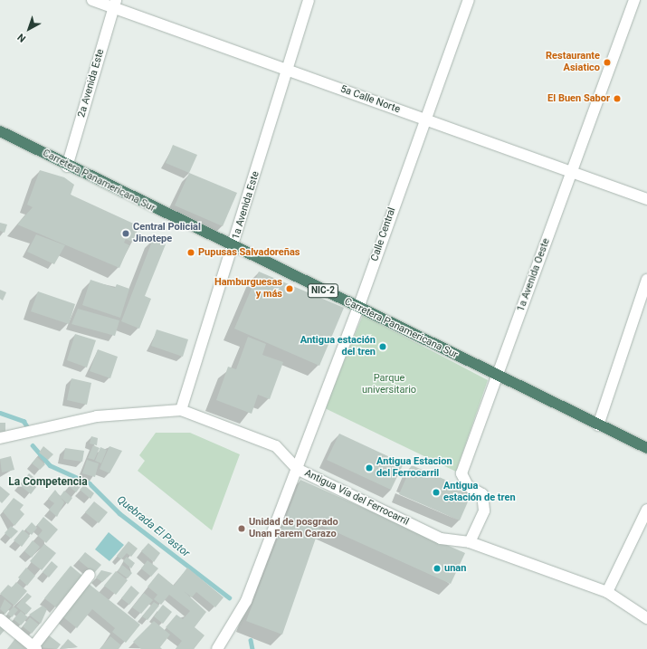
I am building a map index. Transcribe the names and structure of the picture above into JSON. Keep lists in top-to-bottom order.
{
  "streets": {
    "highway": ["Carretera Panamericana Sur", "NIC-2"],
    "street": [
      "2a Avenida Este",
      "5a Calle Norte",
      "1a Avenida Este",
      "Calle Central",
      "1a Avenida Oeste",
      "Antigua Vía del Ferrocarril"
    ]
  },
  "crossings": [
    ["2a Avenida Este", "5a Calle Norte"],
    ["2a Avenida Este", "Carretera Panamericana Sur"],
    ["5a Calle Norte", "1a Avenida Este"],
    ["5a Calle Norte", "Calle Central"],
    ["5a Calle Norte", "1a Avenida Oeste"],
    ["Carretera Panamericana Sur", "1a Avenida Este"],
    ["Carretera Panamericana Sur", "Calle Central"],
    ["Carretera Panamericana Sur", "1a Avenida Oeste"],
    ["1a Avenida Este", "Antigua Vía del Ferrocarril"],
    ["Calle Central", "Antigua Vía del Ferrocarril"],
    ["1a Avenida Oeste", "Antigua Vía del Ferrocarril"]
  ],
  "districts": ["La Competencia"],
  "water": ["Quebrada El Pastor"],
  "parks": ["Parque universitario"],
  "places": [
    "Restaurante Asiatico",
    "El Buen Sabor",
    "Central Policial Jinotepe",
    "Pupusas Salvadoreñas",
    "Hamburguesas y más",
    "Antigua estación del tren",
    "Antigua Estacion del Ferrocarril",
    "Antigua estación de tren",
    "Unidad de posgrado Unan Farem Carazo",
    "unan"
  ],
  "north": "bottom left"
}
